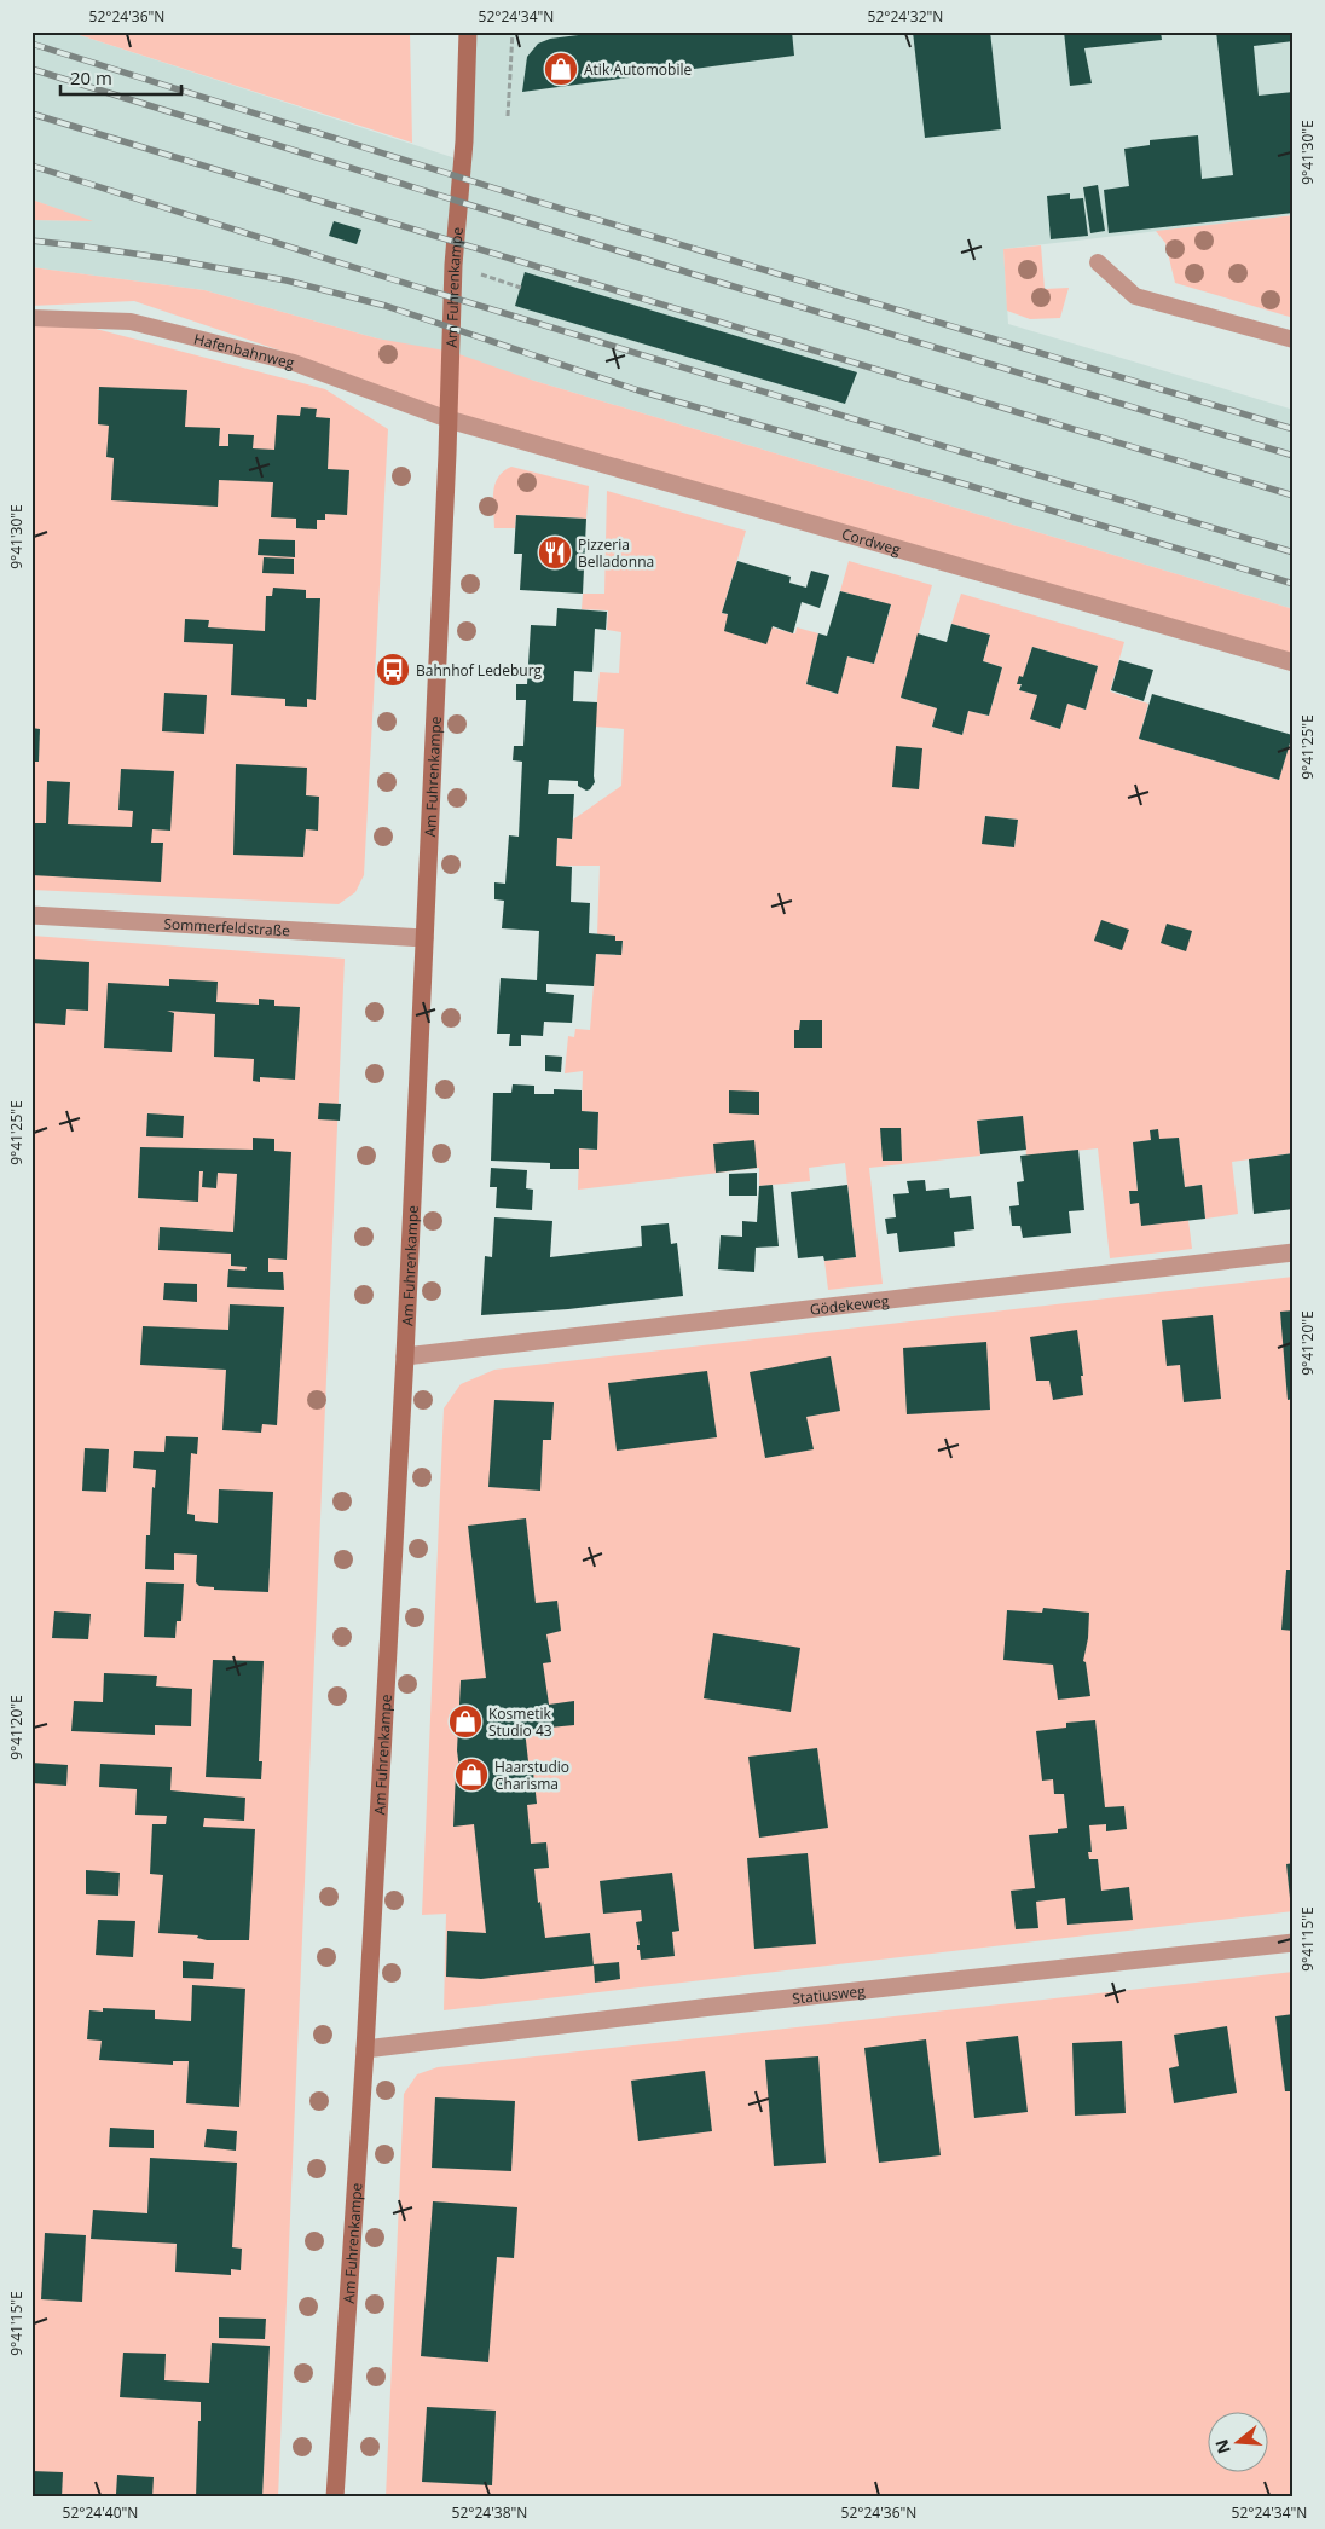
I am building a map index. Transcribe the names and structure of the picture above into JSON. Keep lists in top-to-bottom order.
{
  "streets": {
    "street": [
      "Am Fuhrenkampe",
      "Cordweg",
      "Sommerfeldstraße",
      "Gödekeweg",
      "Statiusweg"
    ],
    "lane": ["Hafenbahnweg"]
  },
  "crossings": [
    ["Am Fuhrenkampe", "Hafenbahnweg"],
    ["Am Fuhrenkampe", "Cordweg"],
    ["Am Fuhrenkampe", "Sommerfeldstraße"],
    ["Am Fuhrenkampe", "Gödekeweg"],
    ["Am Fuhrenkampe", "Statiusweg"],
    ["Hafenbahnweg", "Cordweg"]
  ],
  "places": {
    "shop": ["Atik Automobile", "Kosmetik Studio 43", "Haarstudio Charisma"],
    "restaurant": ["Pizzeria Belladonna"],
    "bus stop": ["Bahnhof Ledeburg"]
  },
  "scale_bar": "20 m",
  "north": "left",
  "coordinates": [
    "52°24'36\"N",
    "52°24'34\"N",
    "52°24'32\"N",
    "9°41'30\"E",
    "9°41'25\"E",
    "9°41'20\"E",
    "9°41'15\"E",
    "52°24'40\"N",
    "52°24'38\"N"
  ]
}
